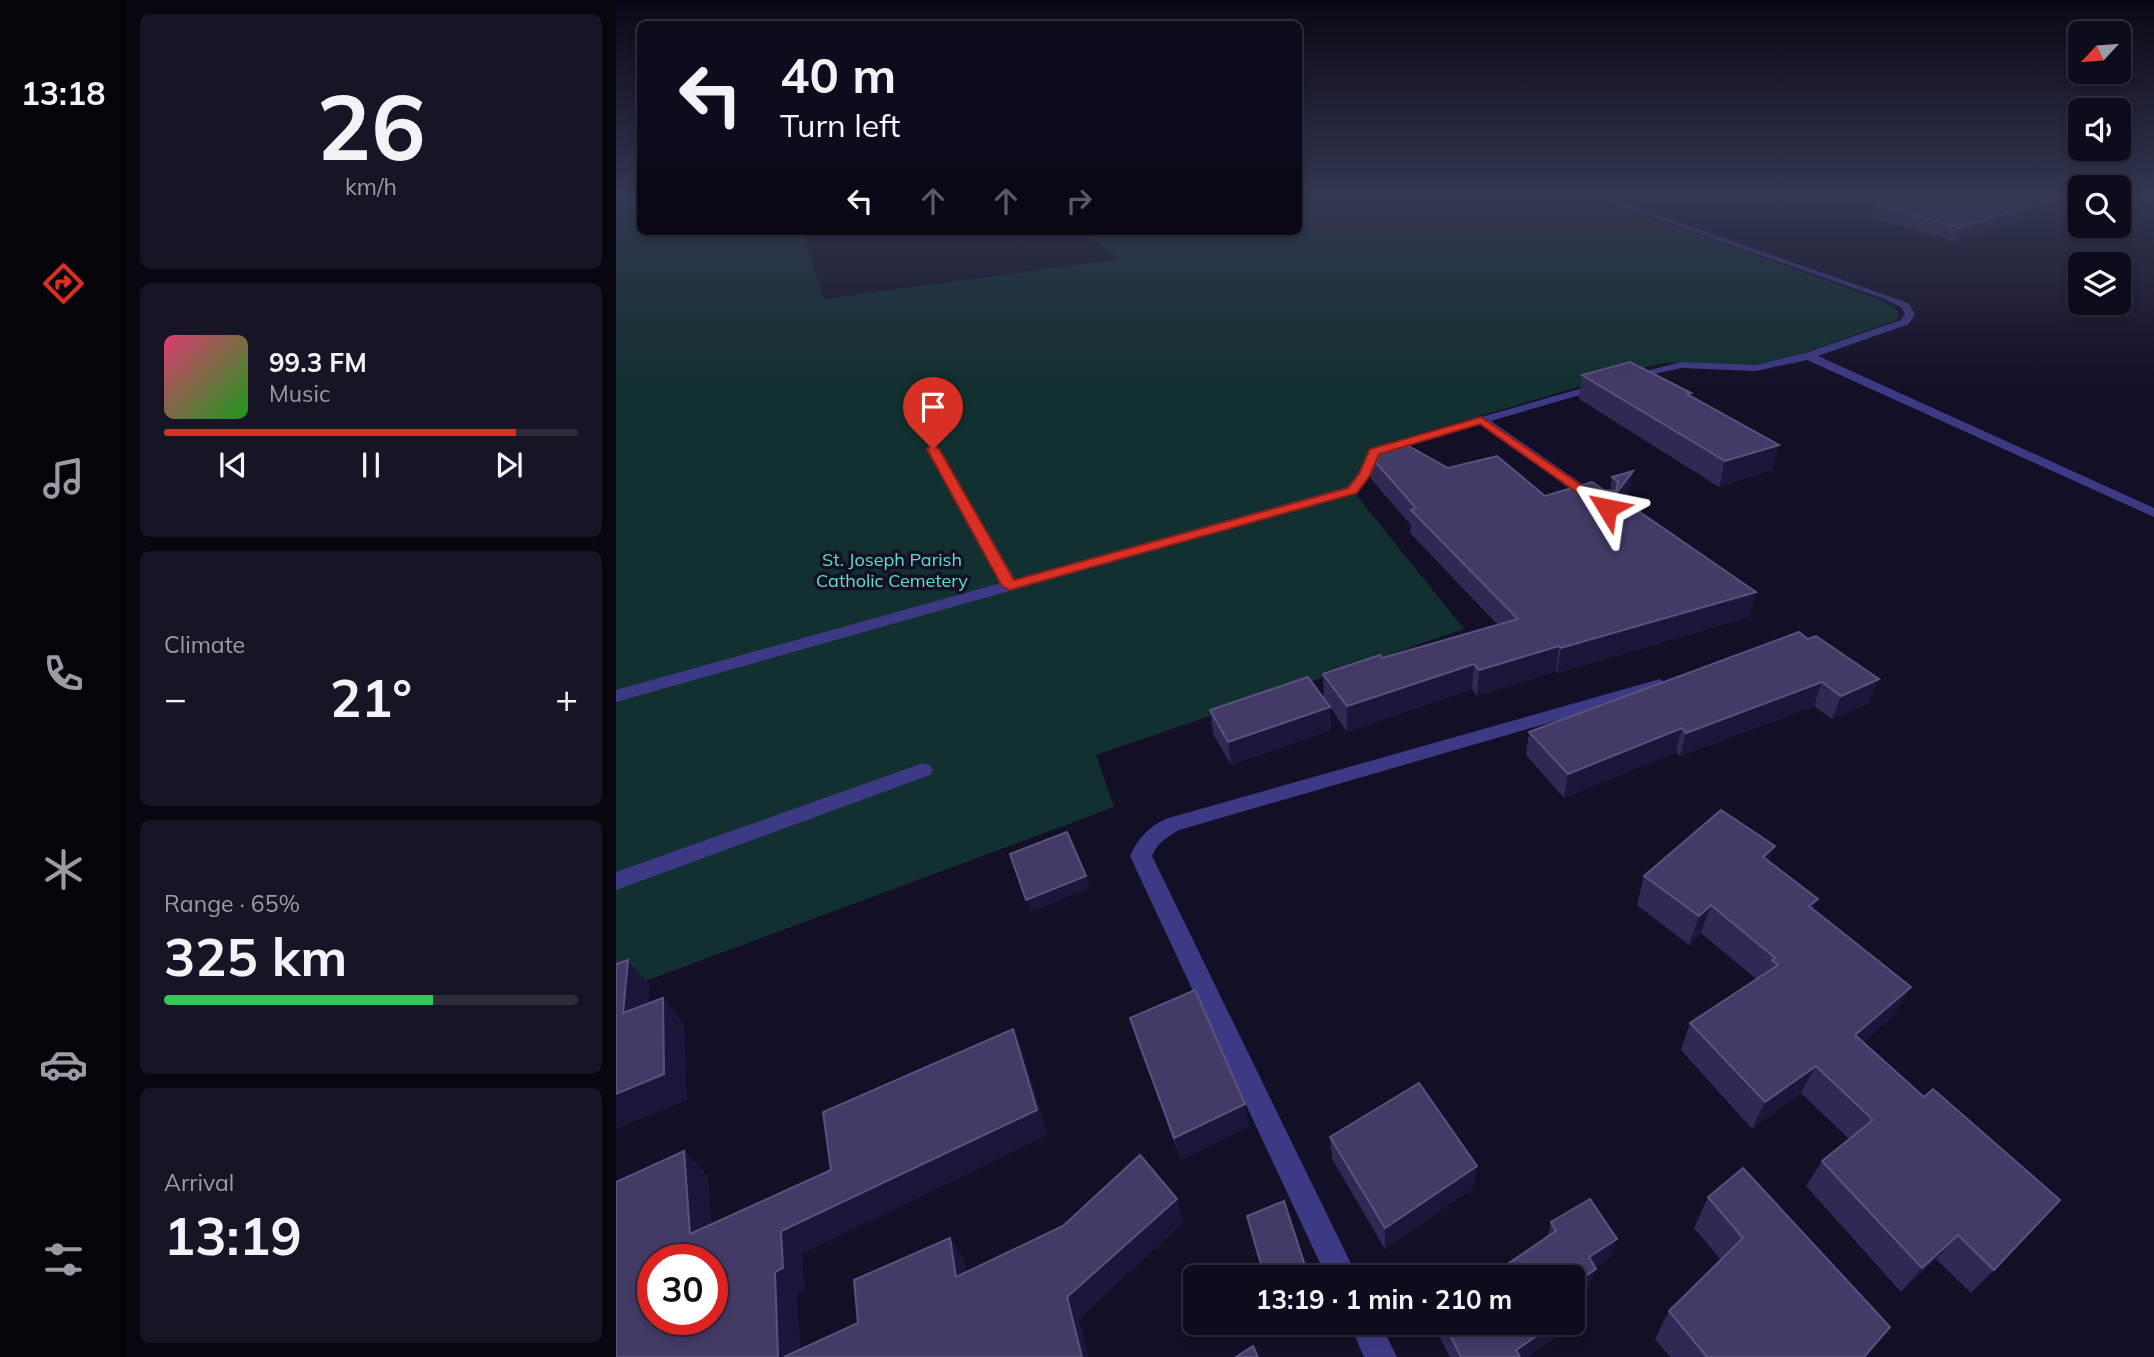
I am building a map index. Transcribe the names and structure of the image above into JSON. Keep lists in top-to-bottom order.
{
  "parks": ["St. Joseph Parish Catholic Cemetery"],
  "north": "bottom left",
  "page": {
    "tabs": "13:18",
    "tile": [
      ["26", "km/h"],
      "Climate",
      ["Range · 65%", "325 km"],
      ["Arrival", "13:19"]
    ],
    "turn": ["40 m", "Turn left"],
    "song": ["99.3 FM", "Music"],
    "heat": ["−", "21°", "+"],
    "limit": "30",
    "trip": "13:19 · 1 min · 210 m"
  }
}
